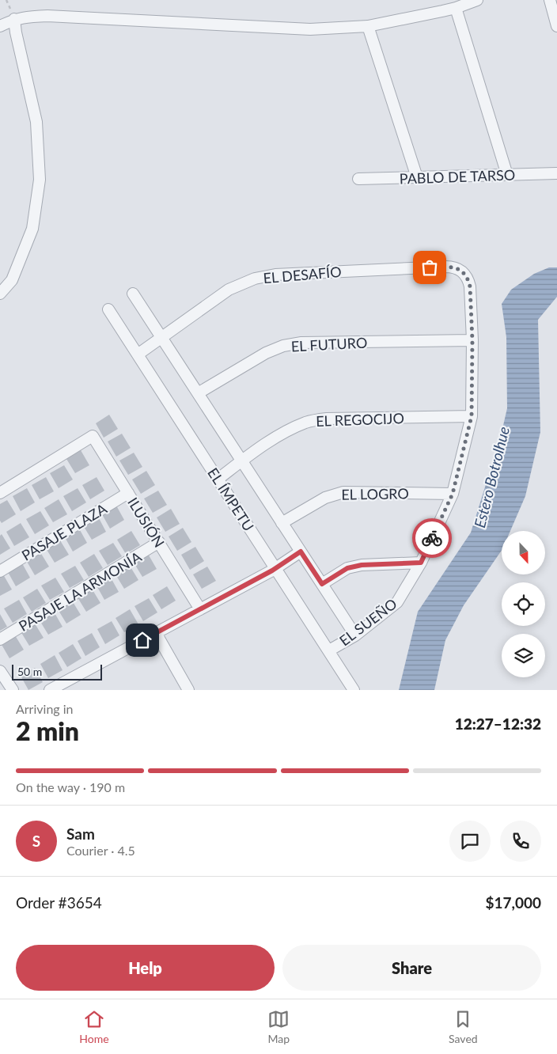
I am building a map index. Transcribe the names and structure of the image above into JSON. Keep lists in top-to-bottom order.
{
  "streets": {
    "street": [
      "PABLO DE TARSO",
      "EL DESAFÍO",
      "EL FUTURO",
      "EL REGOCIJO",
      "EL LOGRO",
      "EL ÍMPETU",
      "ILUSIÓN",
      "PASAJE PLAZA",
      "PASAJE LA ARMONÍA",
      "EL SUEÑO"
    ]
  },
  "crossings": [
    ["EL DESAFÍO", "EL ÍMPETU"],
    ["EL DESAFÍO", "EL SUEÑO"],
    ["EL FUTURO", "EL SUEÑO"],
    ["EL REGOCIJO", "EL ÍMPETU"],
    ["EL REGOCIJO", "EL SUEÑO"],
    ["EL LOGRO", "EL SUEÑO"],
    ["EL ÍMPETU", "EL SUEÑO"],
    ["ILUSIÓN", "PASAJE PLAZA"],
    ["ILUSIÓN", "PASAJE LA ARMONÍA"]
  ],
  "water": ["Estero Botrolhue"],
  "scale_bar": "50 m",
  "north": "bottom",
  "page": {
    "scale": "50 m",
    "heading": ["2 min", "Arriving in", "12:27–12:32"],
    "panel": [
      "Sam",
      "Courier · 4.5",
      "Order #3654",
      "$17,000"
    ],
    "bar": "On the way · 190 m",
    "round": "S",
    "buttons": ["Help", "Share"],
    "tabs": ["Home", "Map", "Saved"]
  }
}
